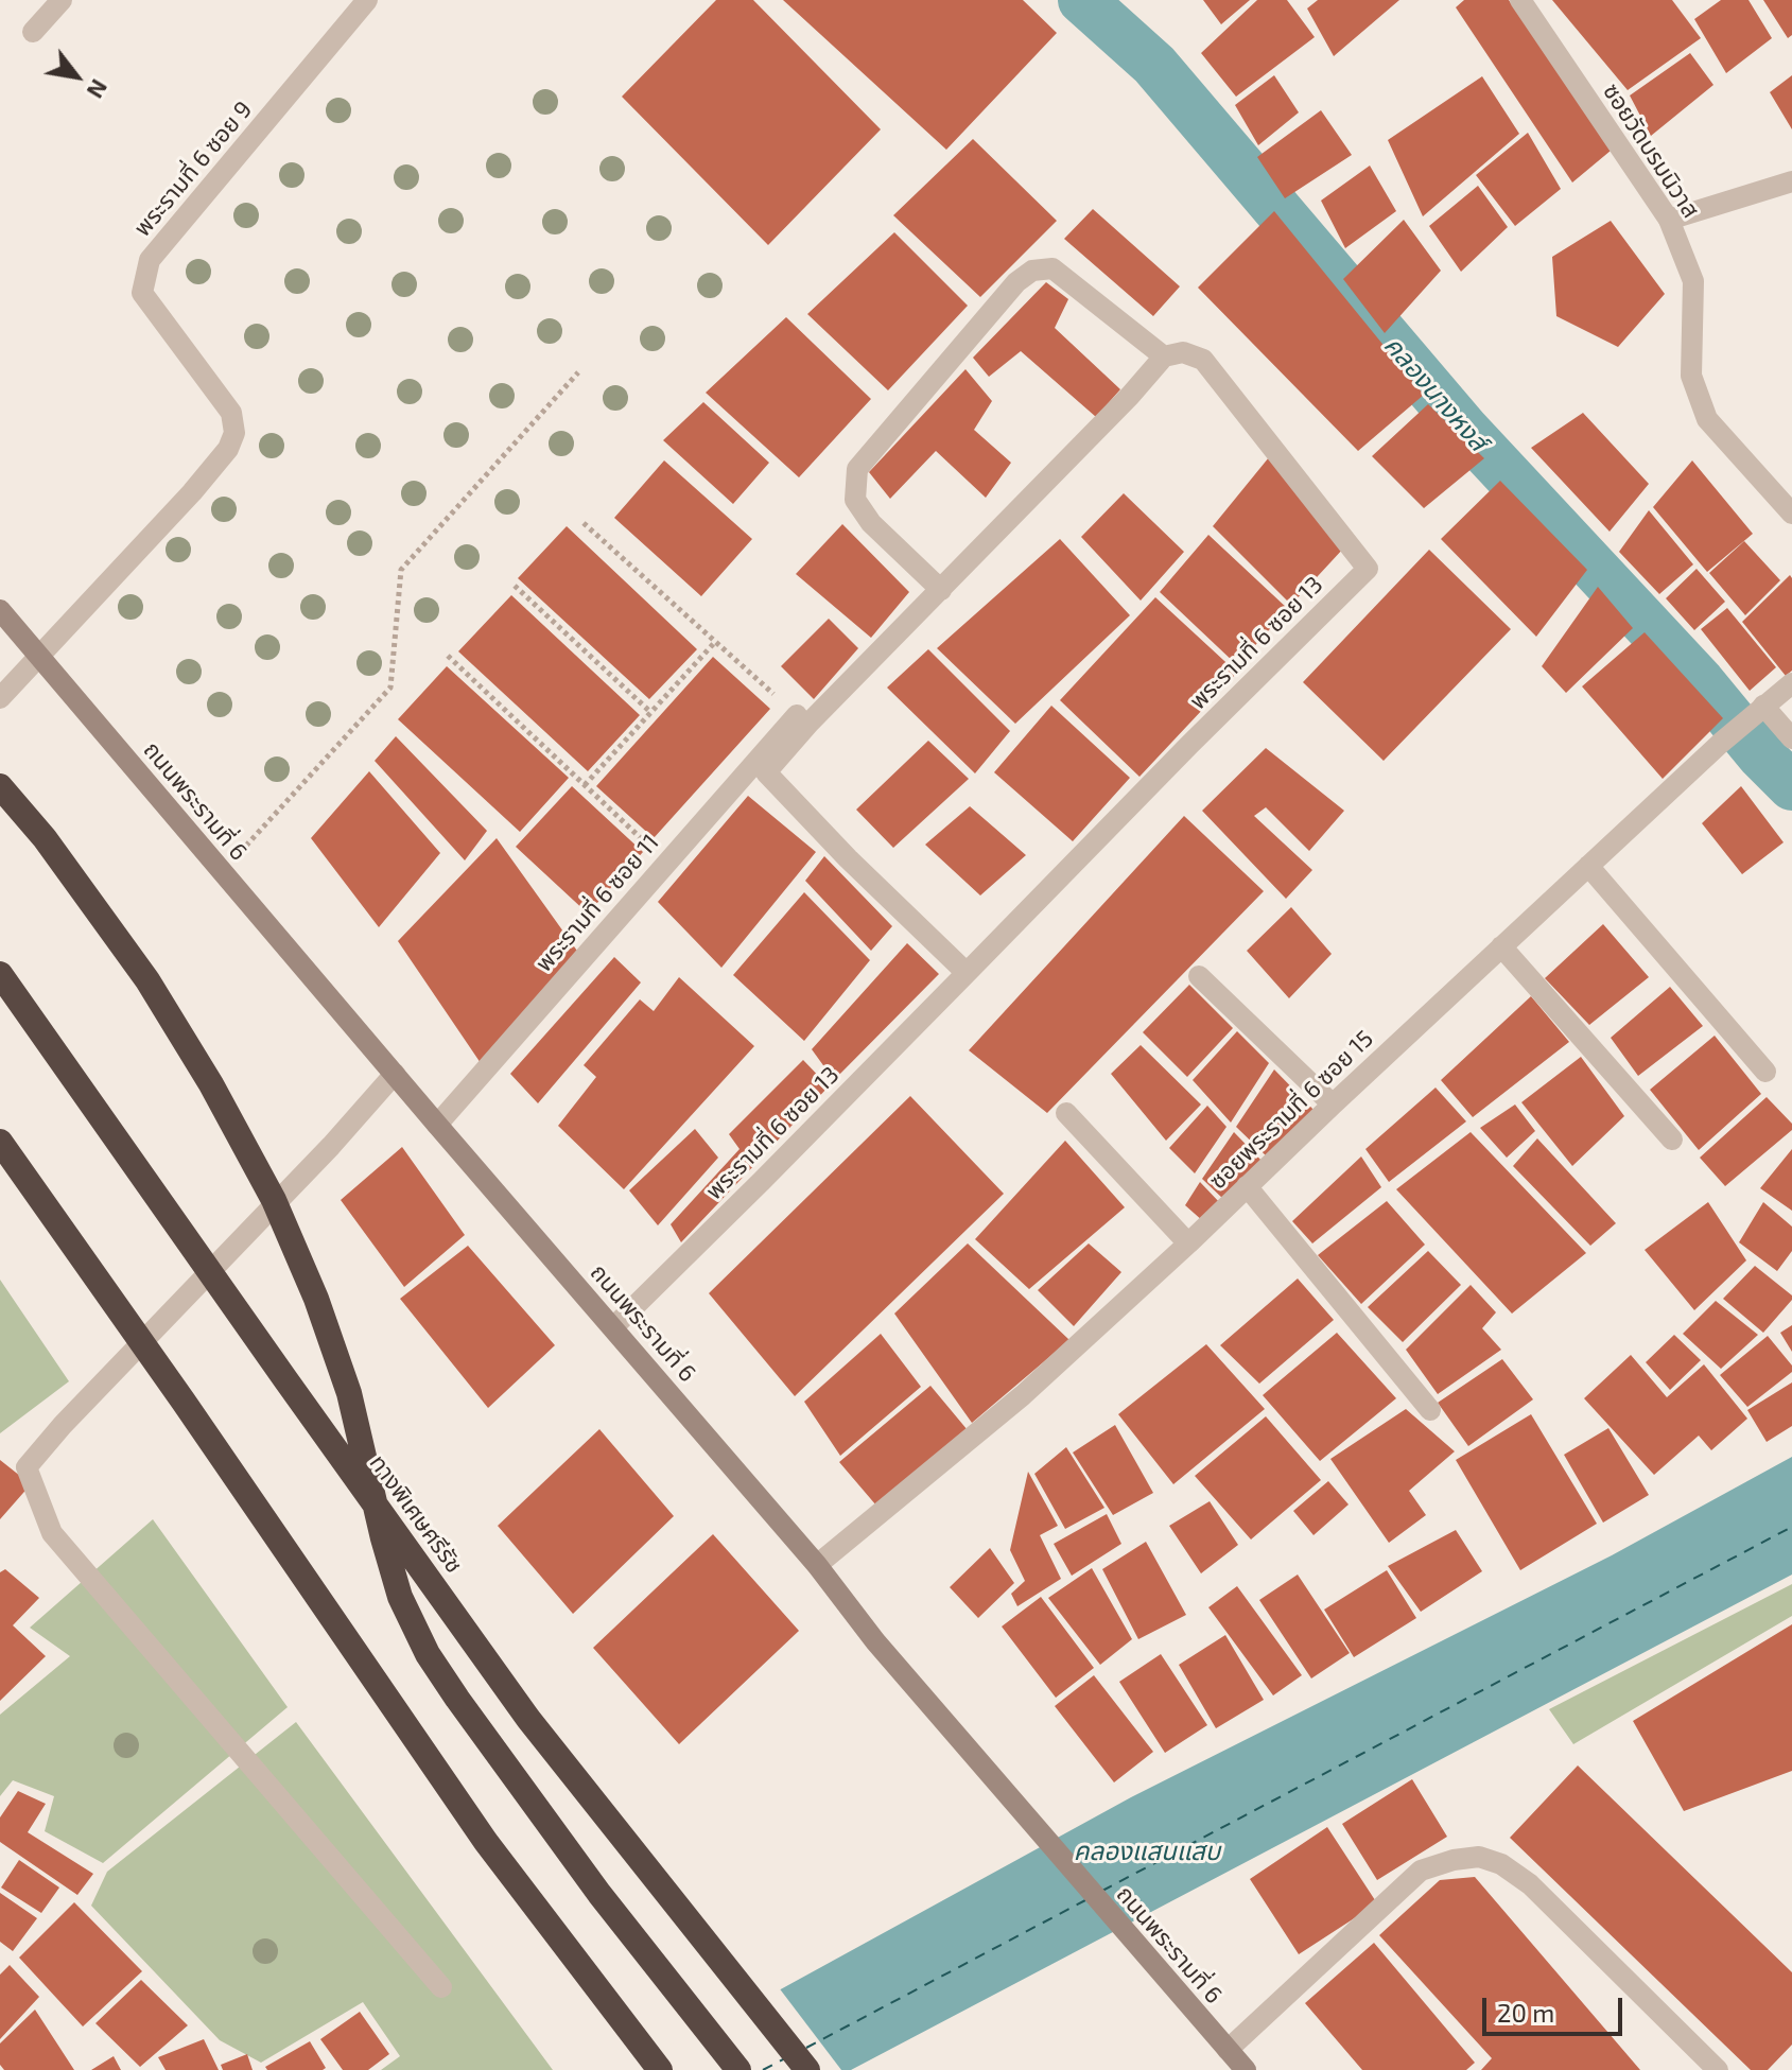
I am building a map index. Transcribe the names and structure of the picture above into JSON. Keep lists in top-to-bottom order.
{
  "streets": {
    "highway": ["ทางพิเศษศรีรัช"],
    "main road": ["ถนนพระรามที่ 6"],
    "street": [
      "ซอยวัดบรมนิวาส",
      "พระรามที่ 6 ซอย 9",
      "พระรามที่ 6 ซอย 13",
      "พระรามที่ 6 ซอย 11",
      "ซอยพระรามที่ 6 ซอย 15"
    ]
  },
  "crossings": [
    ["พระรามที่ 6 ซอย 9", "ถนนพระรามที่ 6"],
    ["พระรามที่ 6 ซอย 13", "ถนนพระรามที่ 6"],
    ["ถนนพระรามที่ 6", "พระรามที่ 6 ซอย 11"],
    ["ถนนพระรามที่ 6", "ซอยพระรามที่ 6 ซอย 15"]
  ],
  "water": ["คลองนางหงส์", "คลองแสนแสบ"],
  "scale_bar": "20 m",
  "north": "bottom right"
}
